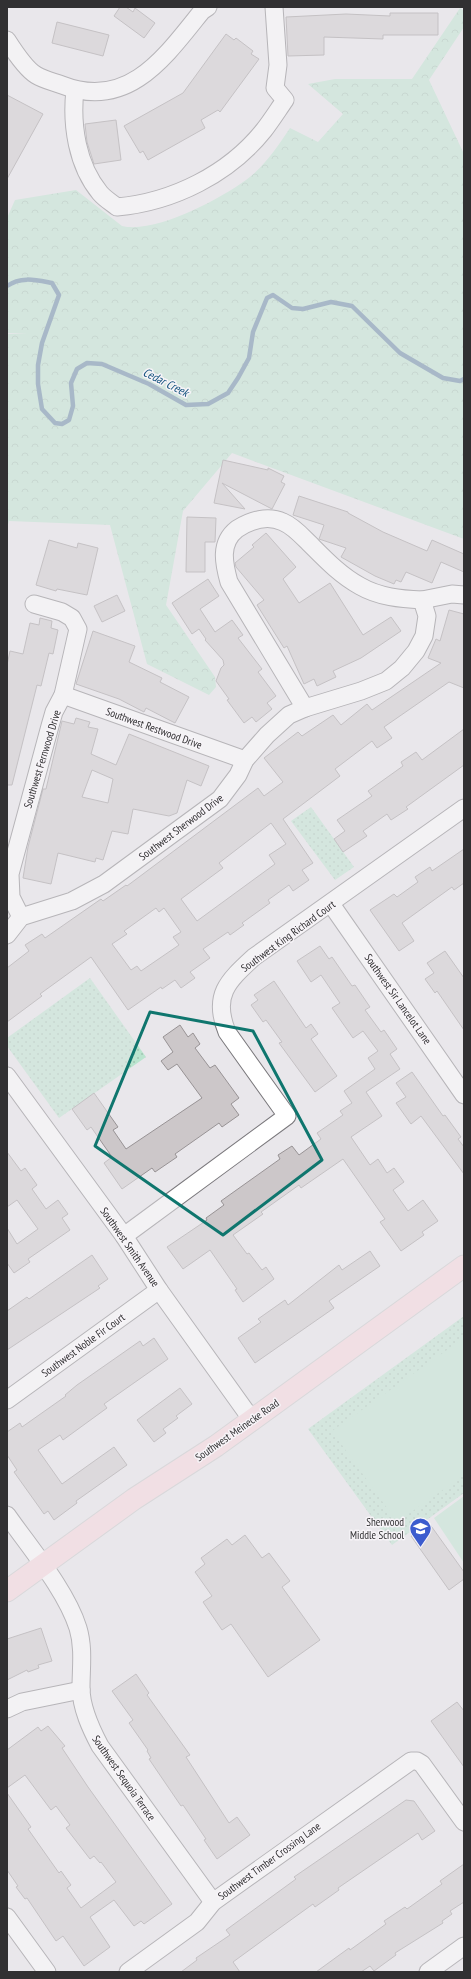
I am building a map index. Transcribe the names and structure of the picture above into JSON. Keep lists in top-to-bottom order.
{
  "streets": {
    "main road": ["Southwest Meinecke Road"],
    "street": [
      "Southwest Restwood Drive",
      "Southwest Fernwood Drive",
      "Southwest Sherwood Drive",
      "Southwest King Richard Court",
      "Southwest Sir Lancelot Lane",
      "Southwest Smith Avenue",
      "Southwest Noble Fir Court",
      "Southwest Sequoia Terrace",
      "Southwest Timber Crossing Lane"
    ]
  },
  "crossings": [
    ["Southwest Restwood Drive", "Southwest Fernwood Drive"],
    ["Southwest Restwood Drive", "Southwest Sherwood Drive"],
    ["Southwest Fernwood Drive", "Southwest Sherwood Drive"],
    ["Southwest King Richard Court", "Southwest Sir Lancelot Lane"],
    ["Southwest King Richard Court", "Southwest Smith Avenue"],
    ["Southwest Smith Avenue", "Southwest Noble Fir Court"],
    ["Southwest Smith Avenue", "Southwest Meinecke Road"],
    ["Southwest Meinecke Road", "Southwest Sequoia Terrace"],
    ["Southwest Sequoia Terrace", "Southwest Timber Crossing Lane"]
  ],
  "water": ["Cedar Creek"],
  "places": {
    "school or university": ["Sherwood Middle School"]
  }
}
